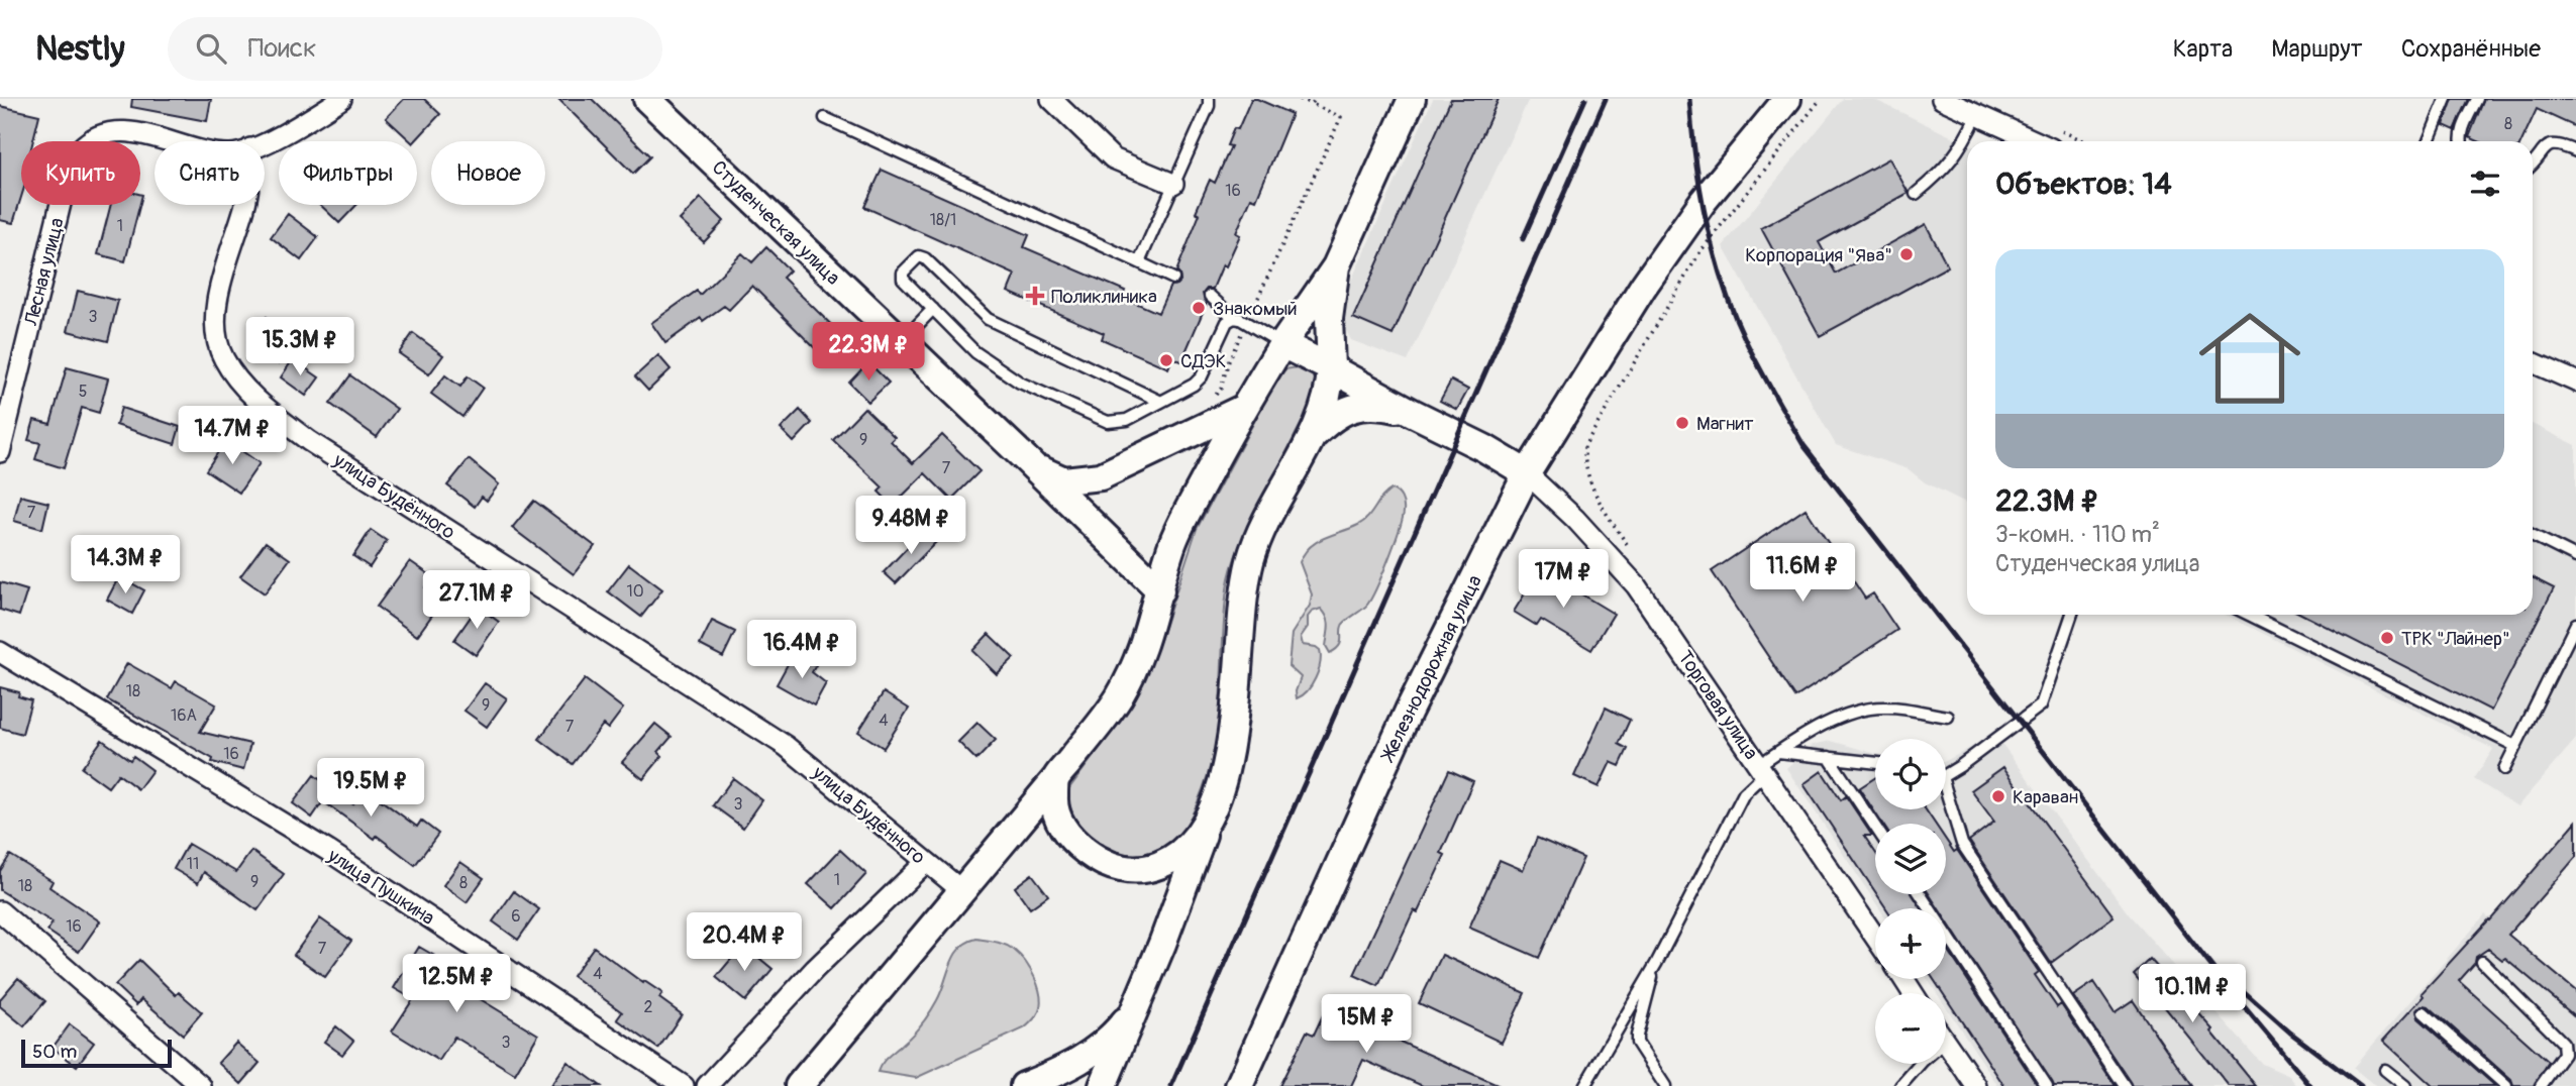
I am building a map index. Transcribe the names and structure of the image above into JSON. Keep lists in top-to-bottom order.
{
  "streets": {
    "street": [
      "Студенческая улица",
      "Лесная улица",
      "улица Будённого",
      "Железнодорожная улица",
      "Торговая улица",
      "улица Пушкина"
    ]
  },
  "crossings": [
    ["Железнодорожная улица", "Торговая улица"]
  ],
  "places": {
    "other": [
      "Корпорация \"Ява\"",
      "Знакомый",
      "СДЭК",
      "Магнит",
      "ТРК \"Лайнер\"",
      "Караван"
    ],
    "health": ["Поликлиника"]
  },
  "house_numbers": [
    "8",
    "16",
    "18/1",
    "1",
    "3",
    "5",
    "9",
    "7",
    "7",
    "10",
    "18",
    "9",
    "16А",
    "4",
    "7",
    "16",
    "3",
    "11",
    "1",
    "9",
    "8",
    "18",
    "6",
    "16",
    "7",
    "4",
    "2",
    "3"
  ],
  "scale_bar": "50 m",
  "page": {
    "header": "Nestly",
    "search": "Поиск",
    "nav": ["Карта", "Маршрут", "Сохранённые"],
    "chip": [
      "Купить",
      "Снять",
      "Фильтры",
      "Новое"
    ],
    "heading": "Объектов: 14",
    "list": [
      {
        "name": "22.3M ₽",
        "note": "3-комн. · 110 m² · Студенческая улица"
      }
    ],
    "price": [
      "15.3M ₽",
      "22.3M ₽",
      "14.7M ₽",
      "9.48M ₽",
      "14.3M ₽",
      "11.6M ₽",
      "17M ₽",
      "27.1M ₽",
      "16.4M ₽",
      "19.5M ₽",
      "20.4M ₽",
      "12.5M ₽",
      "10.1M ₽",
      "15M ₽"
    ],
    "map_buttons": ["+", "−"],
    "scale": "50 m"
  }
}
